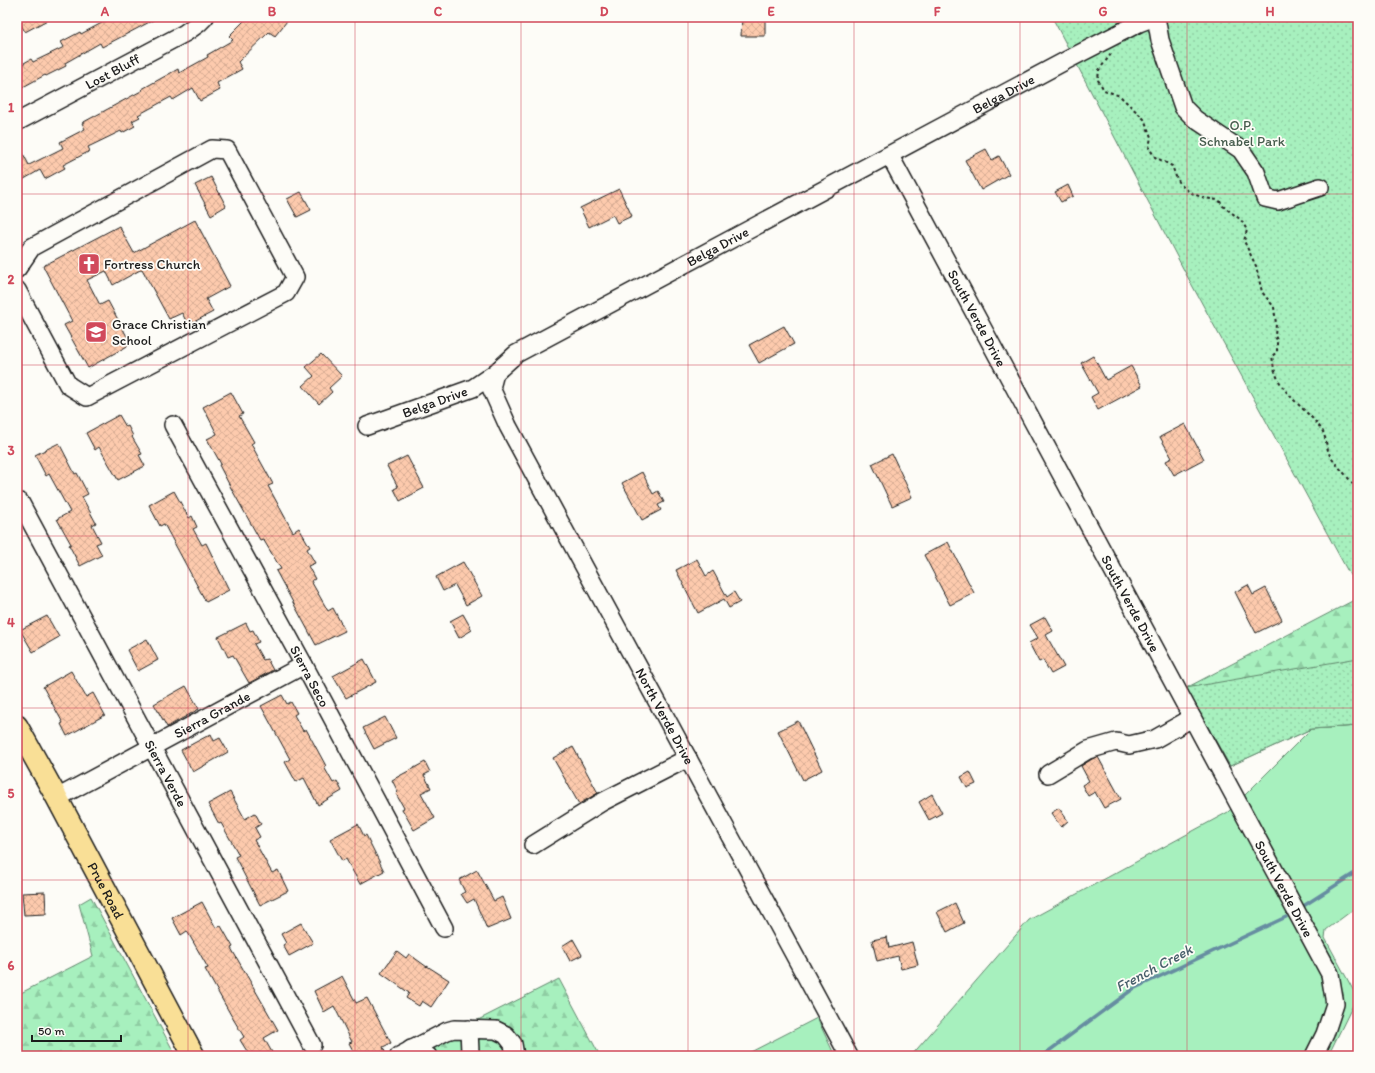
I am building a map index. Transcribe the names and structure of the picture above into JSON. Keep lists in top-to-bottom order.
{
  "streets": {
    "main road": ["Prue Road"],
    "street": [
      "Lost Bluff",
      "Belga Drive",
      "South Verde Drive",
      "Sierra Seco",
      "Sierra Grande",
      "North Verde Drive",
      "Sierra Verde"
    ]
  },
  "crossings": [
    ["Belga Drive", "South Verde Drive"],
    ["Belga Drive", "North Verde Drive"],
    ["Sierra Seco", "Sierra Grande"],
    ["Sierra Grande", "Sierra Verde"],
    ["Sierra Grande", "Prue Road"]
  ],
  "water": ["French Creek"],
  "parks": ["O.P. Schnabel Park"],
  "places": {
    "church": ["Fortress Church"],
    "school or university": ["Grace Christian School"]
  },
  "scale_bar": "50 m",
  "grid": {
    "columns": [
      "A",
      "B",
      "C",
      "D",
      "E",
      "F",
      "G",
      "H"
    ],
    "rows": [
      "1",
      "2",
      "3",
      "4",
      "5",
      "6"
    ]
  }
}
